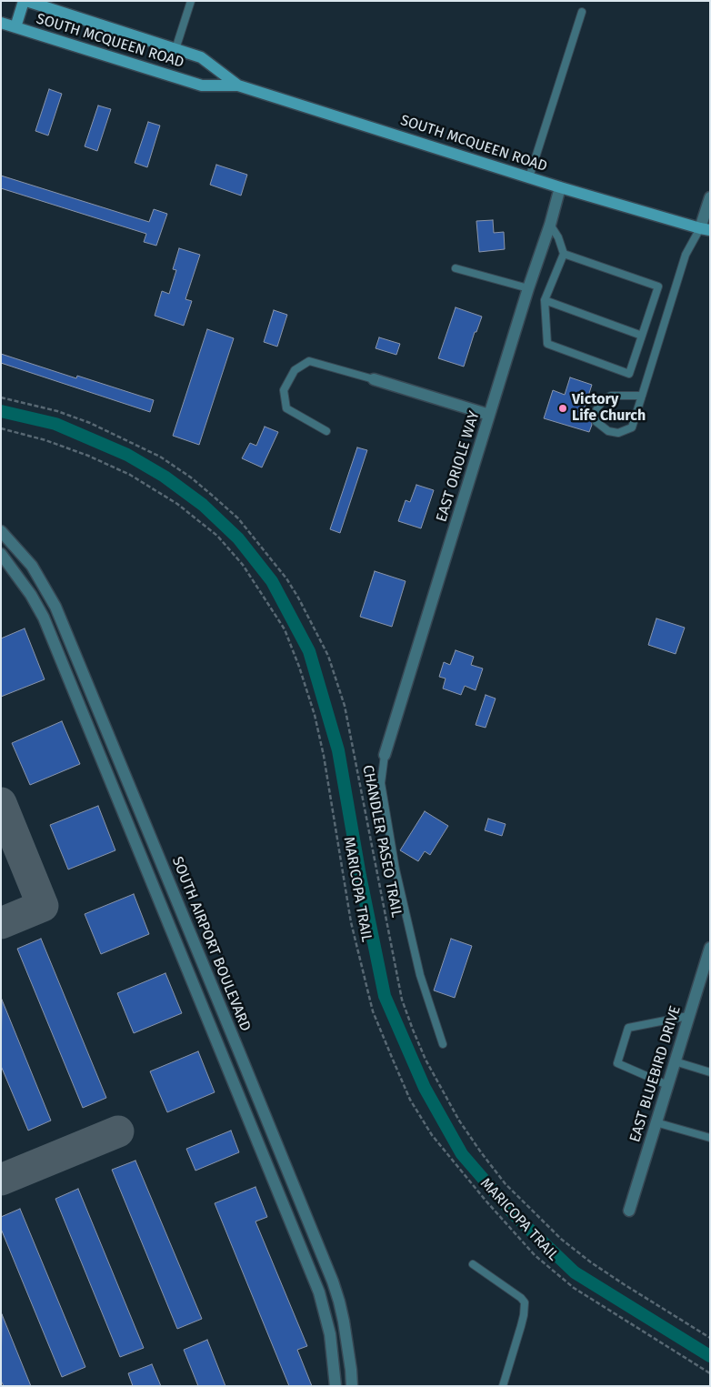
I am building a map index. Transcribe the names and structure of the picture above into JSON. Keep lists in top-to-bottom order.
{
  "streets": {
    "main road": ["SOUTH MCQUEEN ROAD"],
    "street": ["EAST ORIOLE WAY", "SOUTH AIRPORT BOULEVARD", "EAST BLUEBIRD DRIVE"],
    "path": ["CHANDLER PASEO TRAIL", "MARICOPA TRAIL"]
  },
  "crossings": [
    ["SOUTH MCQUEEN ROAD", "EAST ORIOLE WAY"]
  ],
  "places": ["Victory Life Church"]
}
